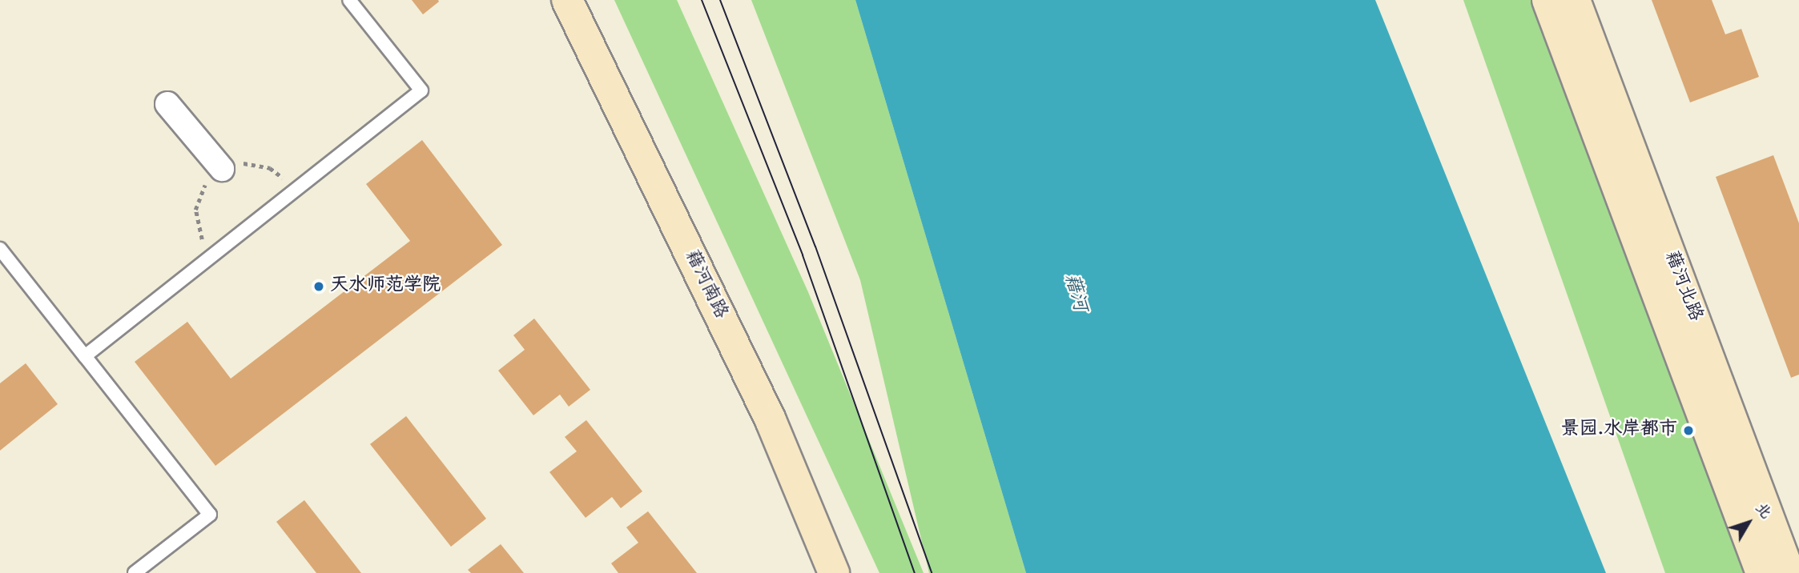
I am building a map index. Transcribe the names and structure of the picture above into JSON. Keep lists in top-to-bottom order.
{
  "streets": {
    "main road": ["藉河南路", "藉河北路"]
  },
  "water": ["藉河"],
  "places": ["天水师范学院", "景园.水岸都市"],
  "north": "top right"
}
